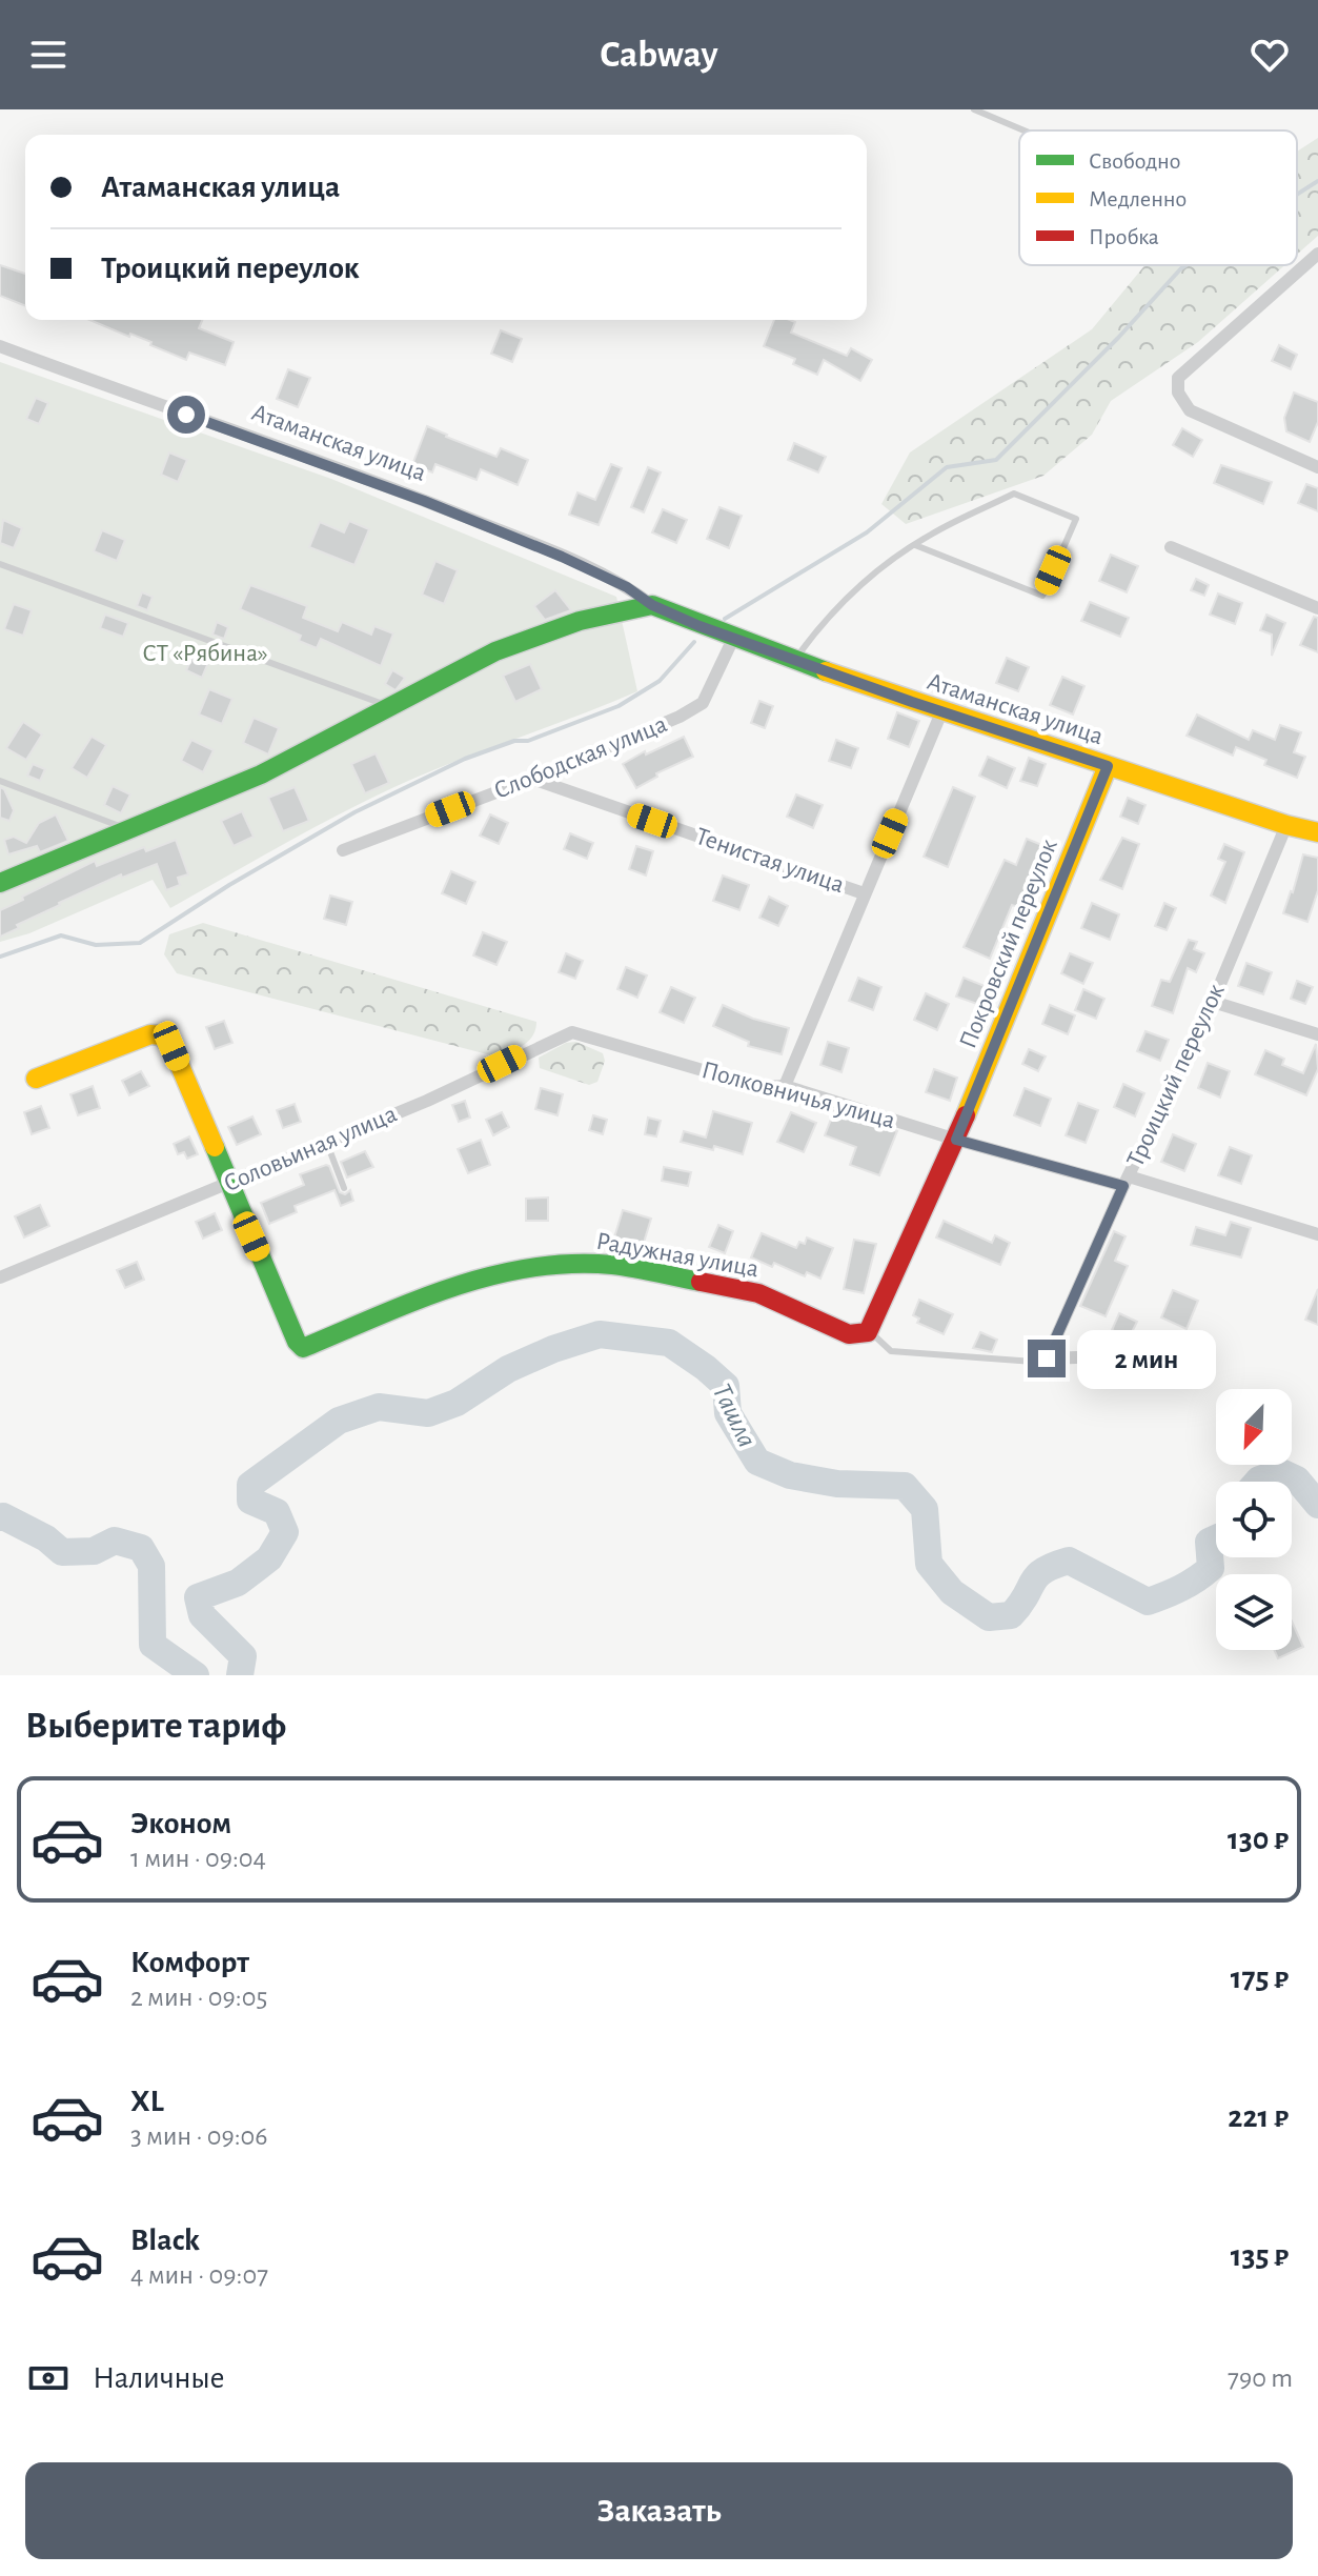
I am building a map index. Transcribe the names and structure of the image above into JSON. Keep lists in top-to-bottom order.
{
  "streets": {
    "street": [
      "Атаманская улица",
      "Слободская улица",
      "Тенистая улица",
      "Покровский переулок",
      "Троицкий переулок",
      "Полковничья улица",
      "Соловьиная улица",
      "Радужная улица"
    ]
  },
  "crossings": [
    ["Атаманская улица", "Слободская улица"],
    ["Атаманская улица", "Покровский переулок"],
    ["Атаманская улица", "Троицкий переулок"],
    ["Слободская улица", "Тенистая улица"],
    ["Покровский переулок", "Полковничья улица"],
    ["Троицкий переулок", "Полковничья улица"],
    ["Полковничья улица", "Соловьиная улица"],
    ["Соловьиная улица", "Радужная улица"]
  ],
  "water": ["Ташла"],
  "parks": ["СТ «Рябина»"],
  "legend": ["Свободно", "Медленно", "Пробка"],
  "north": "bottom left",
  "page": {
    "header": "Cabway",
    "banner": ["Атаманская улица", "Троицкий переулок"],
    "bubble": "2 мин",
    "heading": "Выберите тариф",
    "list": [
      {
        "name": "Эконом",
        "note": "1 мин · 09:04",
        "value": "130 ₽"
      },
      {
        "name": "Комфорт",
        "note": "2 мин · 09:05",
        "value": "175 ₽"
      },
      {
        "name": "XL",
        "note": "3 мин · 09:06",
        "value": "221 ₽"
      },
      {
        "name": "Black",
        "note": "4 мин · 09:07",
        "value": "135 ₽"
      }
    ],
    "pay": ["Наличные", "790 m"],
    "buttons": "Заказать"
  }
}
